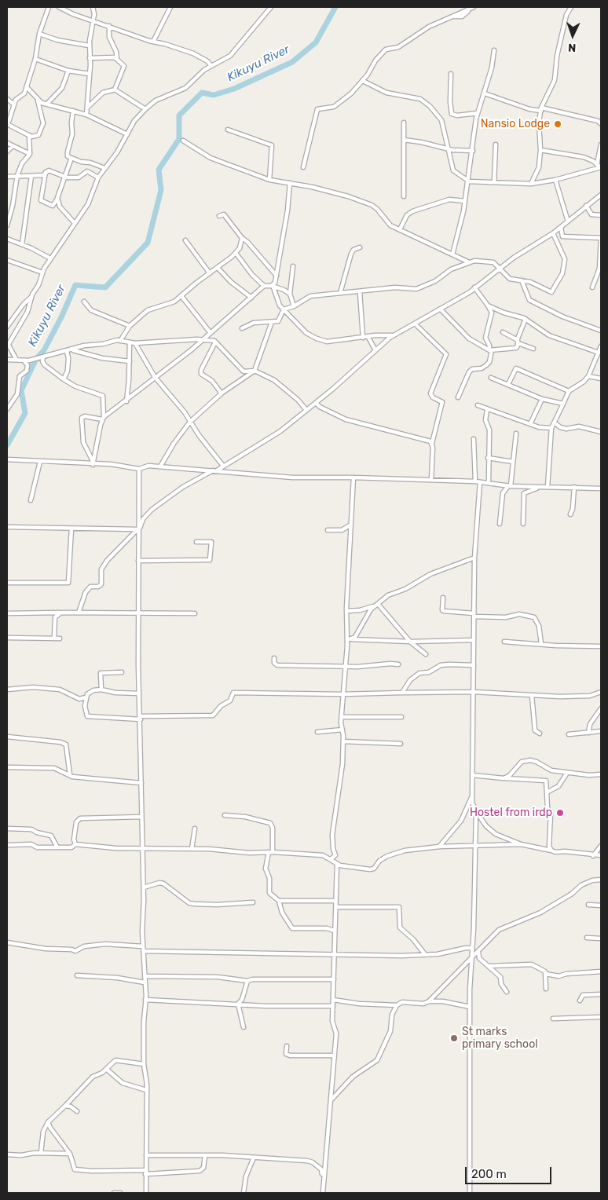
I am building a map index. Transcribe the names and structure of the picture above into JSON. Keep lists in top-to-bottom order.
{
  "water": ["Kikuyu River"],
  "places": ["Nansio Lodge", "Hostel from irdp", "St marks primary school"],
  "scale_bar": "200 m",
  "north": "bottom"
}
